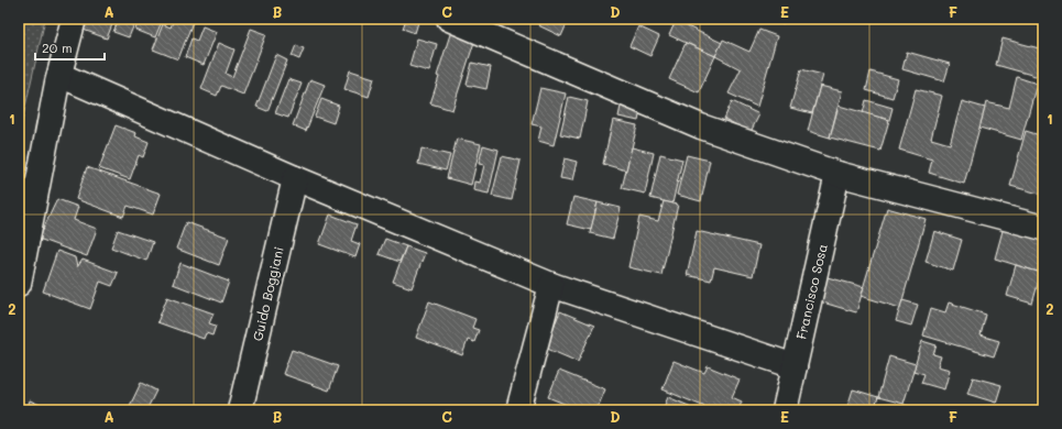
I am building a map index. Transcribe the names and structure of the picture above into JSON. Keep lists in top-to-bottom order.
{
  "streets": {
    "street": ["Francisco Sosa", "Guido Boggiani"]
  },
  "scale_bar": "20 m",
  "grid": {
    "columns": [
      "A",
      "B",
      "C",
      "D",
      "E",
      "F"
    ],
    "rows": ["1", "2"]
  }
}
